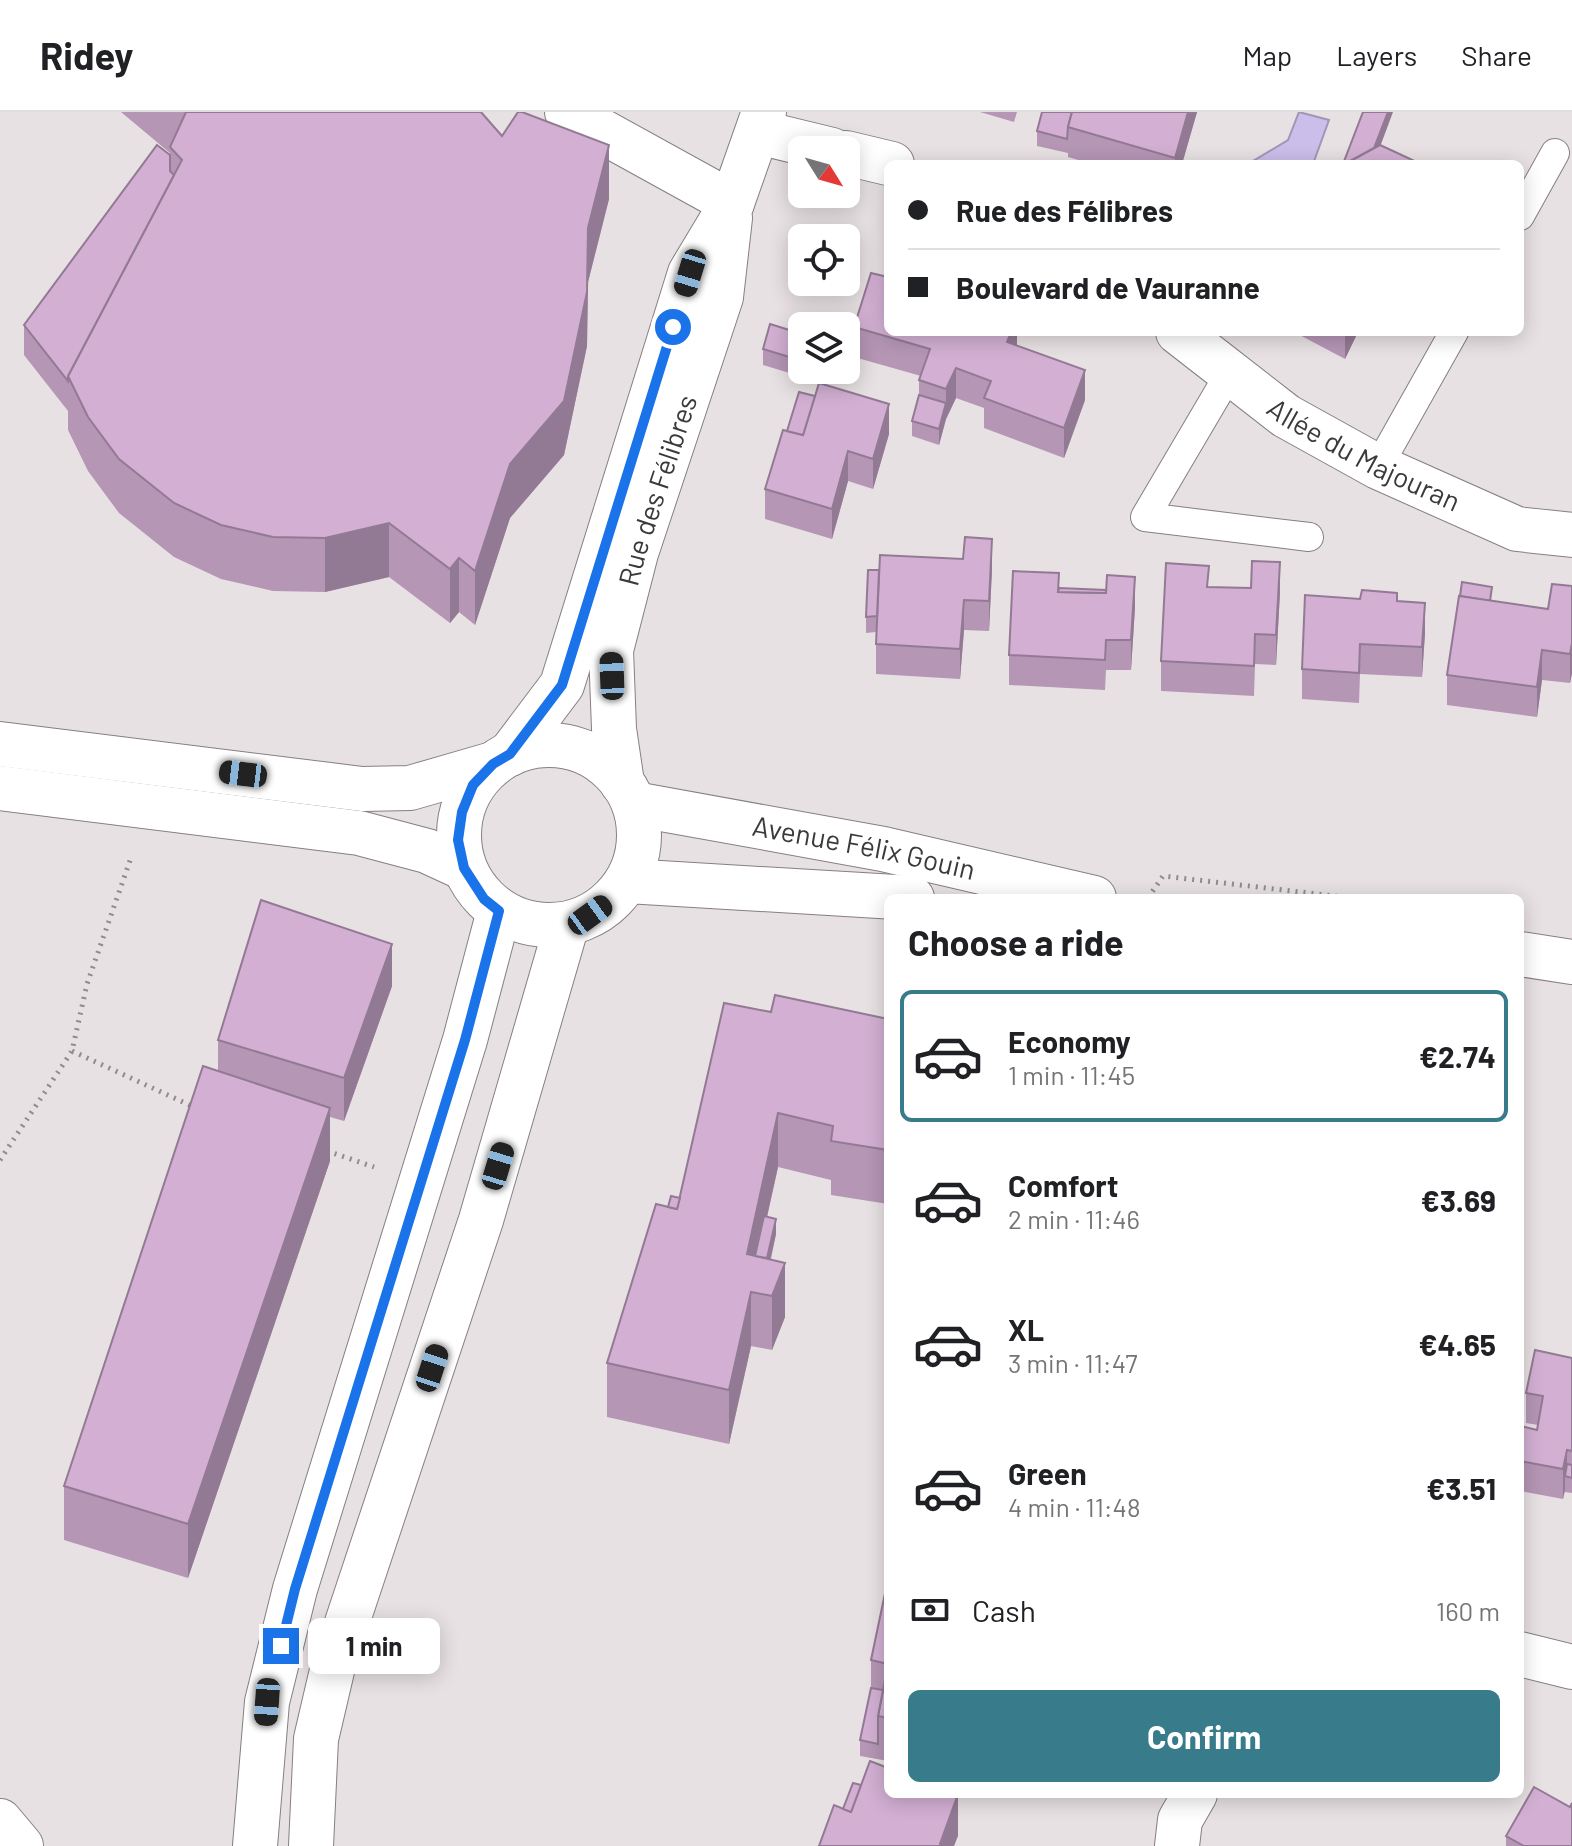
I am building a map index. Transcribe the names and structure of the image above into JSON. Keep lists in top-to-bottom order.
{
  "streets": {
    "street": ["Allée du Majouran", "Rue des Félibres", "Avenue Félix Gouin"]
  },
  "crossings": [
    ["Rue des Félibres", "Avenue Félix Gouin"]
  ],
  "north": "bottom right",
  "page": {
    "header": "Ridey",
    "nav": ["Map", "Layers", "Share"],
    "banner": ["Rue des Félibres", "Boulevard de Vauranne"],
    "heading": "Choose a ride",
    "list": [
      {
        "name": "Economy",
        "note": "1 min · 11:45",
        "value": "€2.74"
      },
      {
        "name": "Comfort",
        "note": "2 min · 11:46",
        "value": "€3.69"
      },
      {
        "name": "XL",
        "note": "3 min · 11:47",
        "value": "€4.65"
      },
      {
        "name": "Green",
        "note": "4 min · 11:48",
        "value": "€3.51"
      }
    ],
    "pay": ["Cash", "160 m"],
    "bubble": "1 min",
    "buttons": "Confirm"
  }
}
